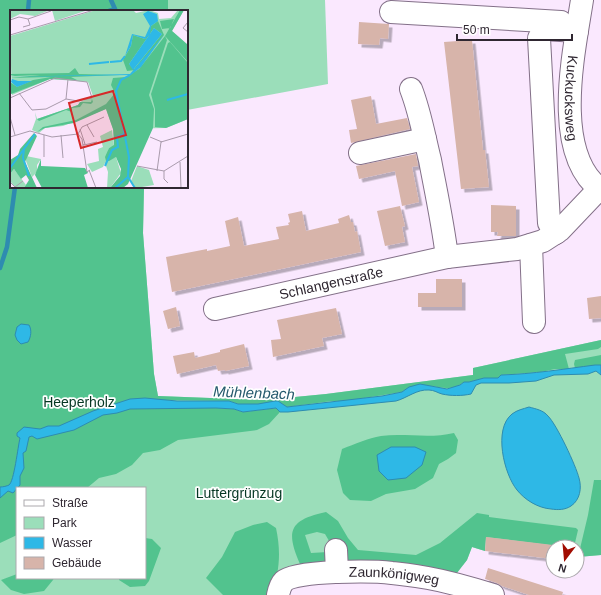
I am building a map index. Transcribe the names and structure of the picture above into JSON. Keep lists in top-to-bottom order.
{
  "streets": {
    "street": ["Kuckucksweg", "Schlangenstraße", "Zaunkönigweg"]
  },
  "crossings": [
    ["Kuckucksweg", "Schlangenstraße"]
  ],
  "water": ["Mühlenbach"],
  "parks": ["Heeperholz", "Luttergrünzug"],
  "legend": [
    "Straße",
    "Park",
    "Wasser",
    "Gebäude"
  ],
  "scale_bar": "50 m",
  "north": "bottom"
}
